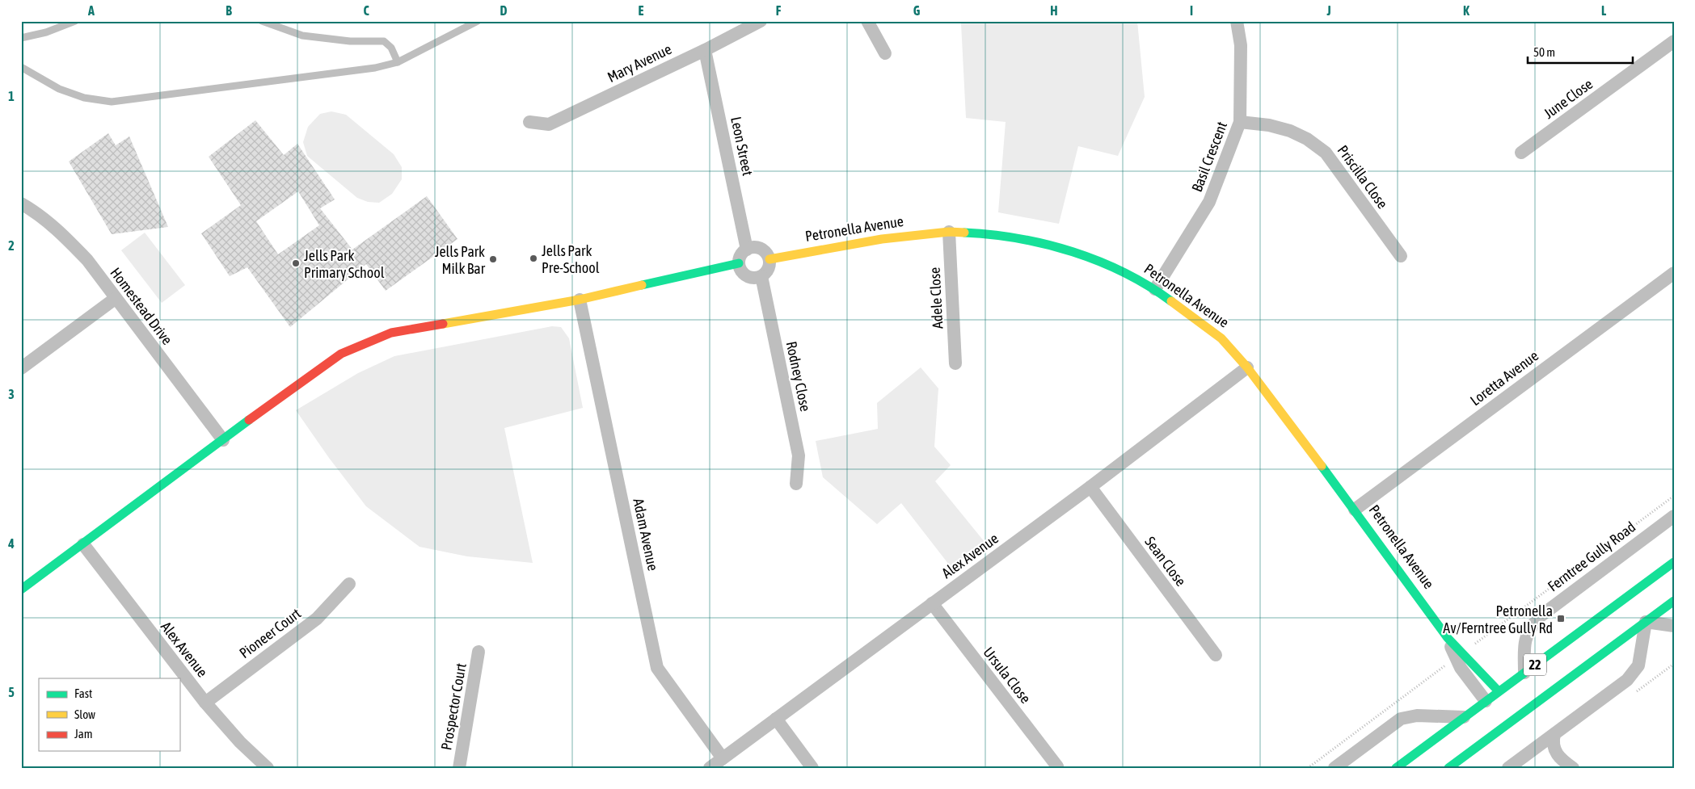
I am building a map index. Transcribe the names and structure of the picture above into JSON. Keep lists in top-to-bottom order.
{
  "streets": {
    "street": [
      "Mary Avenue",
      "June Close",
      "Leon Street",
      "Basil Crescent",
      "Priscilla Close",
      "Petronella Avenue",
      "Adele Close",
      "Homestead Drive",
      "Rodney Close",
      "Loretta Avenue",
      "Adam Avenue",
      "Alex Avenue",
      "Ferntree Gully Road",
      "Sean Close",
      "Pioneer Court",
      "22",
      "Ursula Close",
      "Prospector Court"
    ]
  },
  "crossings": [
    ["Mary Avenue", "Leon Street"],
    ["Leon Street", "Petronella Avenue"],
    ["Leon Street", "Rodney Close"],
    ["Basil Crescent", "Priscilla Close"],
    ["Basil Crescent", "Petronella Avenue"],
    ["Petronella Avenue", "Adele Close"],
    ["Petronella Avenue", "Rodney Close"],
    ["Petronella Avenue", "Loretta Avenue"],
    ["Petronella Avenue", "Alex Avenue"],
    ["Petronella Avenue", "22"],
    ["Adam Avenue", "Alex Avenue"],
    ["Alex Avenue", "Sean Close"],
    ["Alex Avenue", "Pioneer Court"],
    ["Alex Avenue", "Ursula Close"],
    ["Ferntree Gully Road", "22"]
  ],
  "places": {
    "other": ["Jells Park Pre-School", "Jells Park Milk Bar", "Jells Park Primary School"],
    "transit": ["Petronella Av/Ferntree Gully Rd"]
  },
  "legend": ["Fast", "Slow", "Jam"],
  "scale_bar": "50 m",
  "grid": {
    "columns": [
      "A",
      "B",
      "C",
      "D",
      "E",
      "F",
      "G",
      "H",
      "I",
      "J",
      "K",
      "L"
    ],
    "rows": [
      "1",
      "2",
      "3",
      "4",
      "5"
    ]
  }
}
